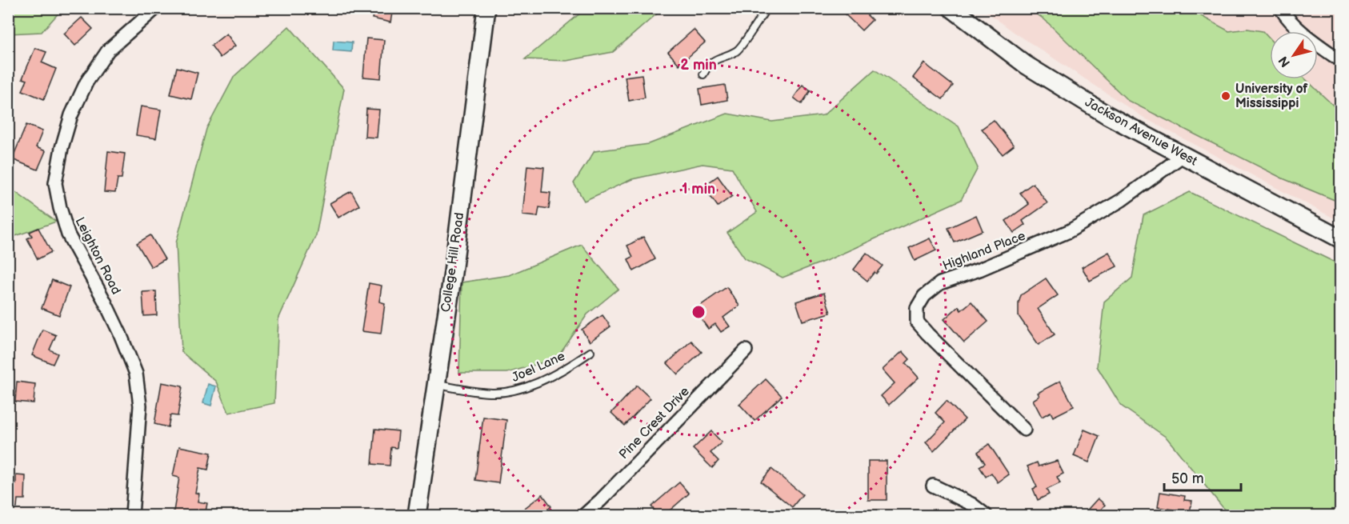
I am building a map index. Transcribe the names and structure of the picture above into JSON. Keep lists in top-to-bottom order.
{
  "streets": {
    "street": [
      "Jackson Avenue West",
      "Highland Place",
      "Leighton Road",
      "College Hill Road",
      "Pine Crest Drive"
    ],
    "lane": ["Joel Lane"]
  },
  "crossings": [
    ["Jackson Avenue West", "Highland Place"],
    ["College Hill Road", "Joel Lane"]
  ],
  "places": ["University of Mississippi"],
  "scale_bar": "50 m",
  "north": "bottom left",
  "rings": ["2 min", "1 min"]
}
